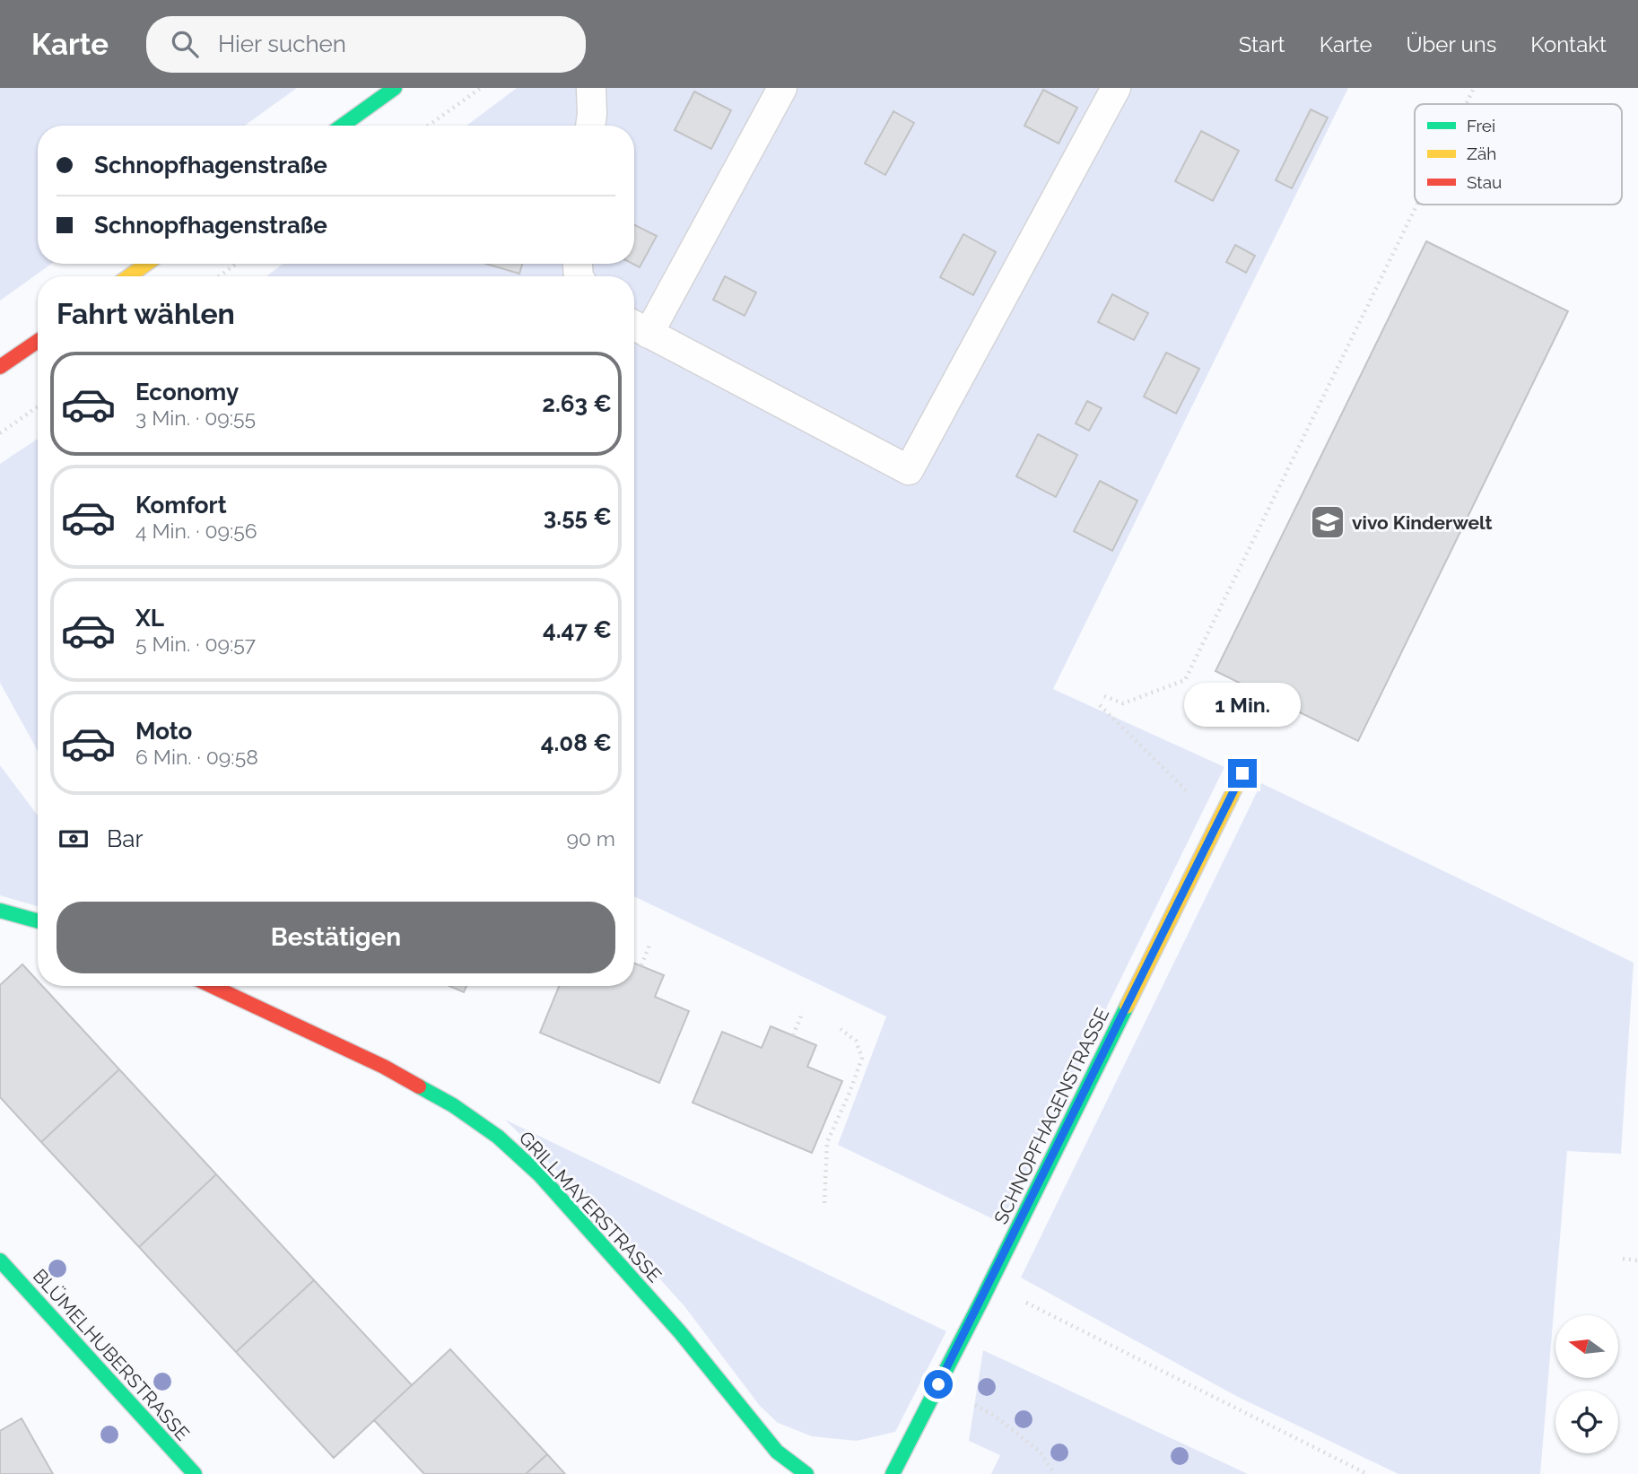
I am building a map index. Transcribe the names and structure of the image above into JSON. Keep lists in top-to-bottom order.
{
  "streets": {
    "street": ["SCHNOPFHAGENSTRASSE", "GRILLMAYERSTRASSE", "BLÜMELHUBERSTRASSE"]
  },
  "places": {
    "school or university": ["vivo Kinderwelt"]
  },
  "legend": ["Frei", "Zäh", "Stau"],
  "north": "left",
  "page": {
    "header": "Karte",
    "search": "Hier suchen",
    "nav": [
      "Start",
      "Karte",
      "Über uns",
      "Kontakt"
    ],
    "banner": ["Schnopfhagenstraße", "Schnopfhagenstraße"],
    "heading": "Fahrt wählen",
    "list": [
      {
        "name": "Economy",
        "note": "3 Min. · 09:55",
        "value": "2.63 €"
      },
      {
        "name": "Komfort",
        "note": "4 Min. · 09:56",
        "value": "3.55 €"
      },
      {
        "name": "XL",
        "note": "5 Min. · 09:57",
        "value": "4.47 €"
      },
      {
        "name": "Moto",
        "note": "6 Min. · 09:58",
        "value": "4.08 €"
      }
    ],
    "bubble": "1 Min.",
    "pay": ["Bar", "90 m"],
    "buttons": "Bestätigen"
  }
}
